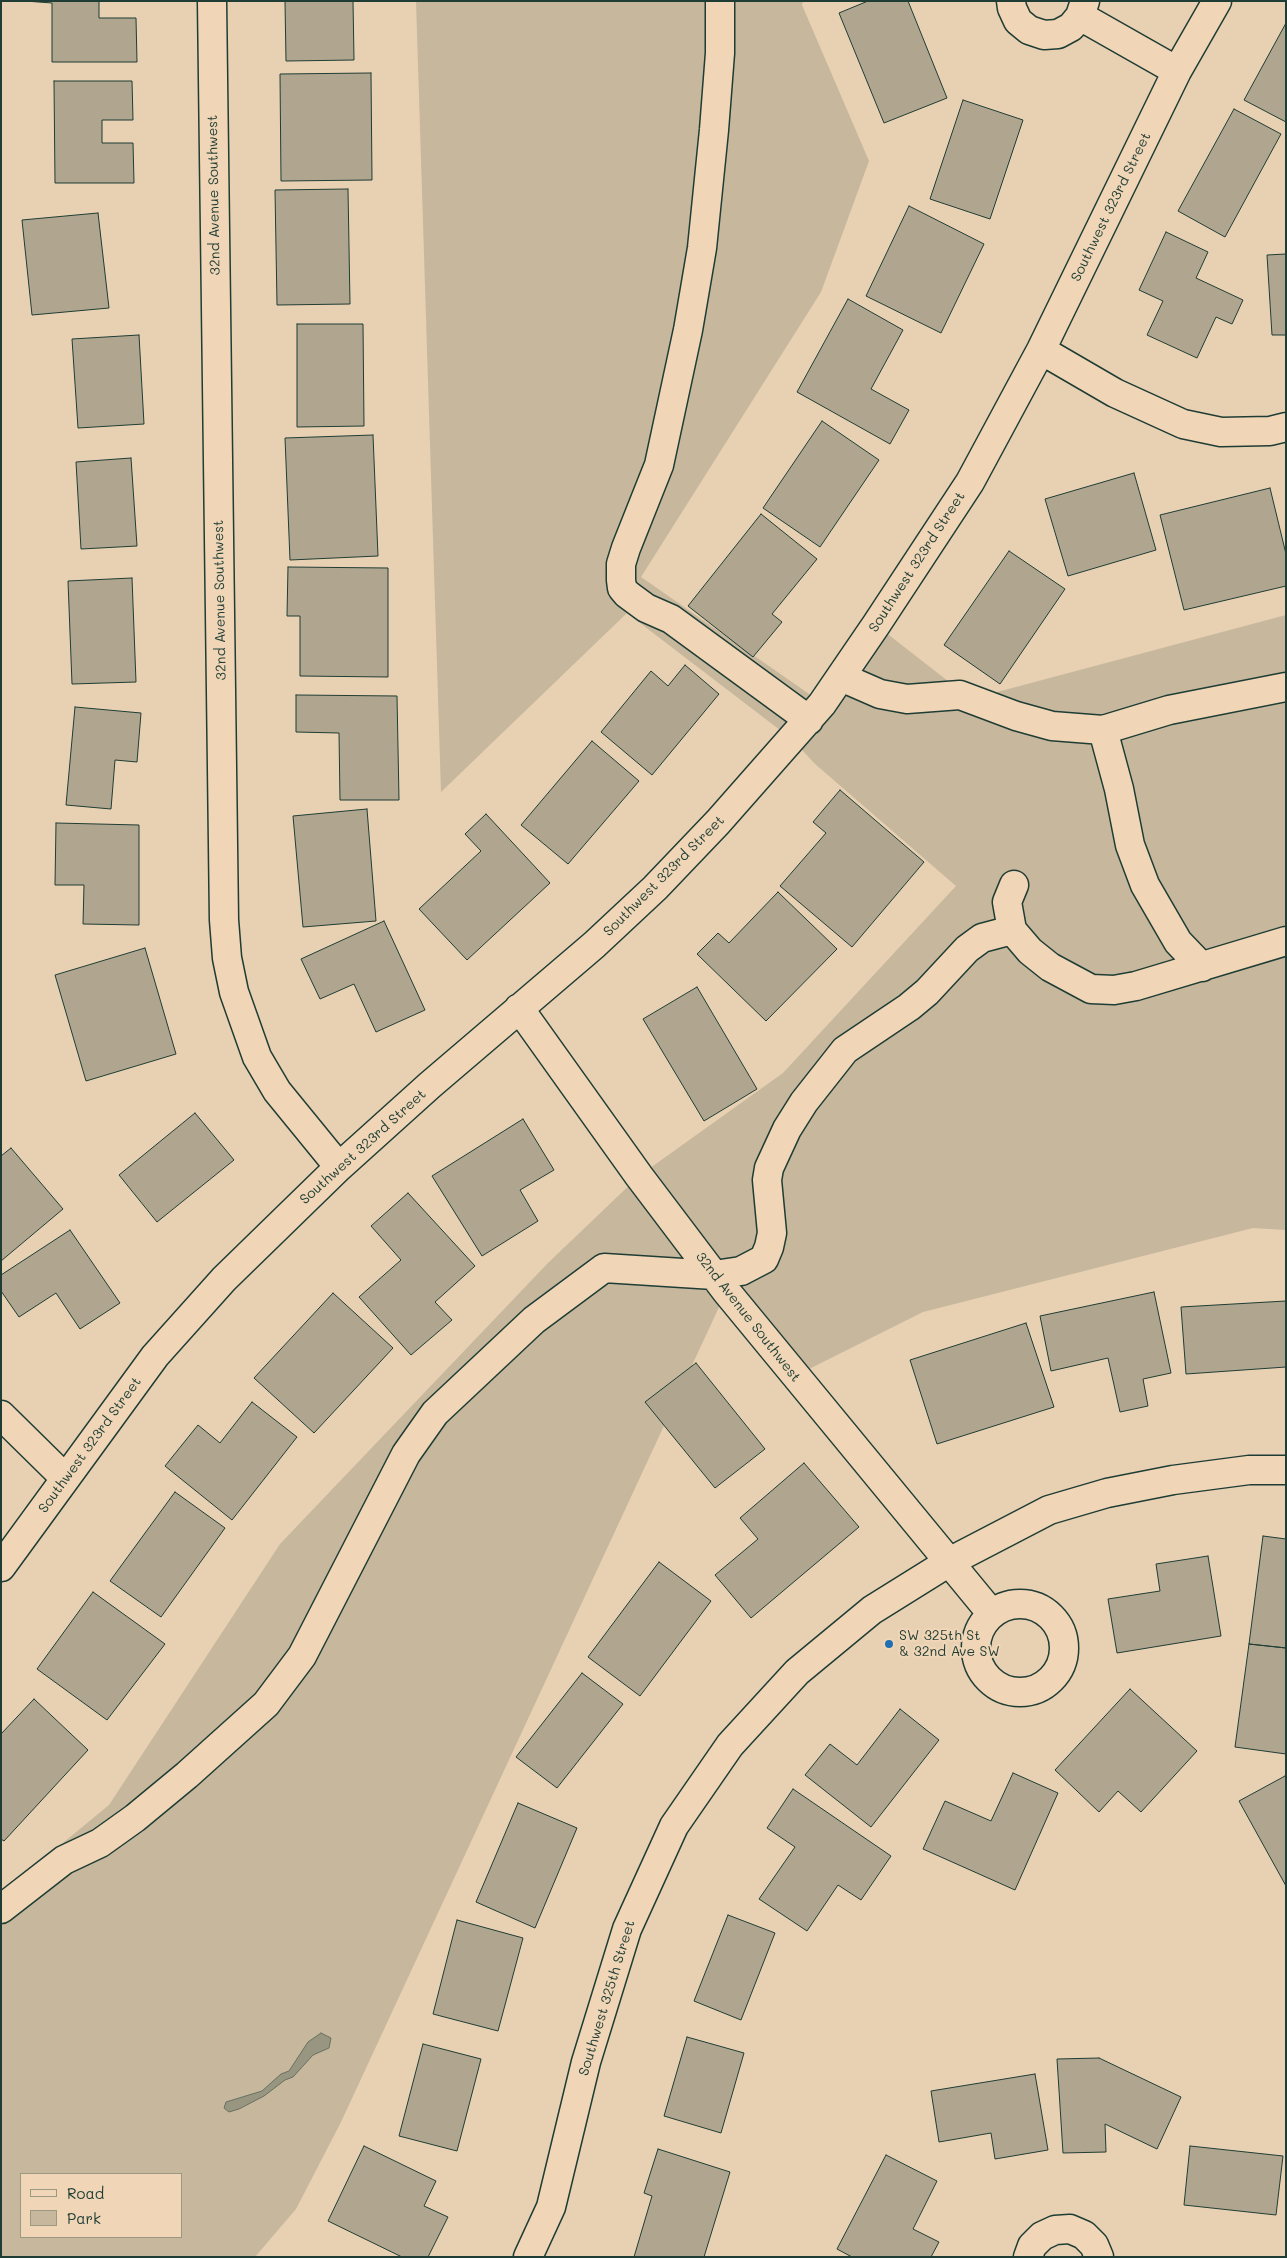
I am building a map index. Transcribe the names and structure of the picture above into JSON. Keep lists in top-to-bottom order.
{
  "streets": {
    "street": ["32nd Avenue Southwest", "Southwest 323rd Street", "Southwest 325th Street"]
  },
  "crossings": [
    ["32nd Avenue Southwest", "Southwest 323rd Street"],
    ["32nd Avenue Southwest", "Southwest 325th Street"]
  ],
  "places": ["SW 325th St & 32nd Ave SW"],
  "legend": ["Road", "Park"]
}
